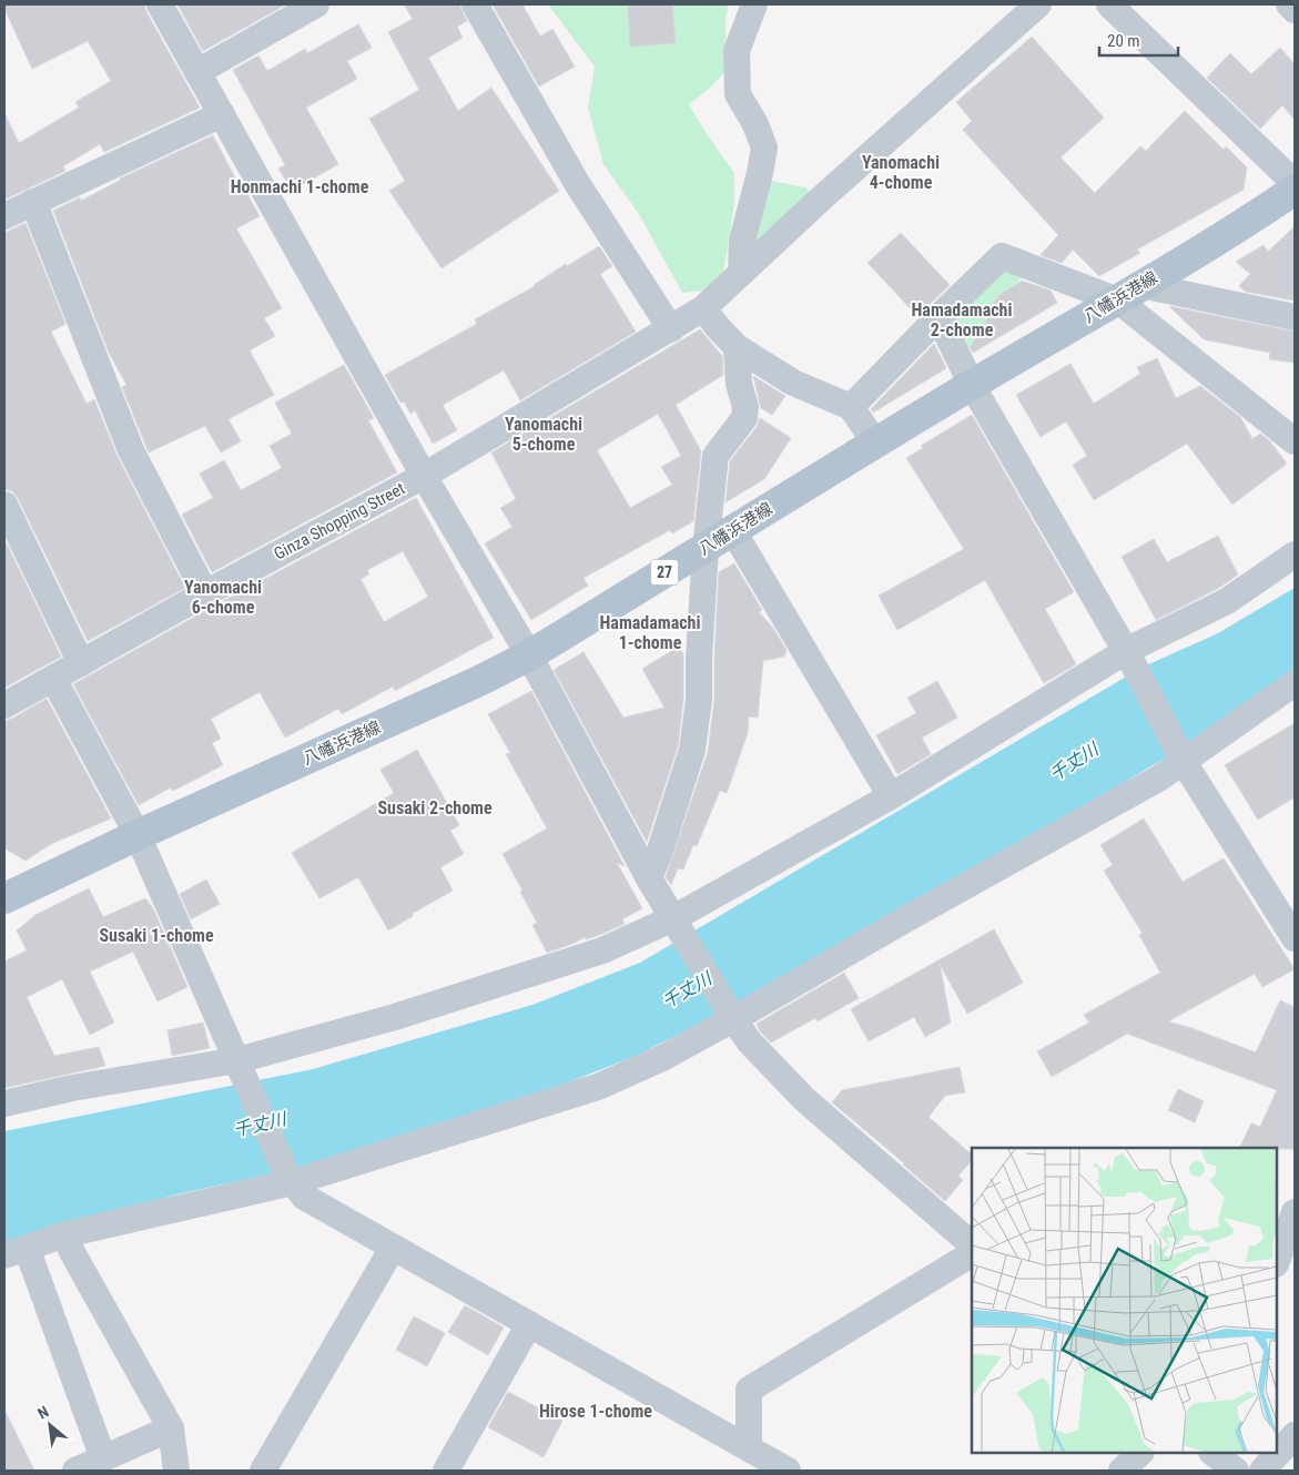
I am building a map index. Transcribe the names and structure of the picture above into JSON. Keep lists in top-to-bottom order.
{
  "streets": {
    "main road": ["八幡浜港線", "27"],
    "street": ["Ginza Shopping Street"]
  },
  "districts": [
    "Yanomachi 4-chome",
    "Honmachi 1-chome",
    "Hamadamachi 2-chome",
    "Yanomachi 5-chome",
    "Yanomachi 6-chome",
    "Hamadamachi 1-chome",
    "Susaki 2-chome",
    "Susaki 1-chome",
    "Hirose 1-chome"
  ],
  "water": ["千丈川"],
  "scale_bar": "20 m",
  "north": "top left"
}
